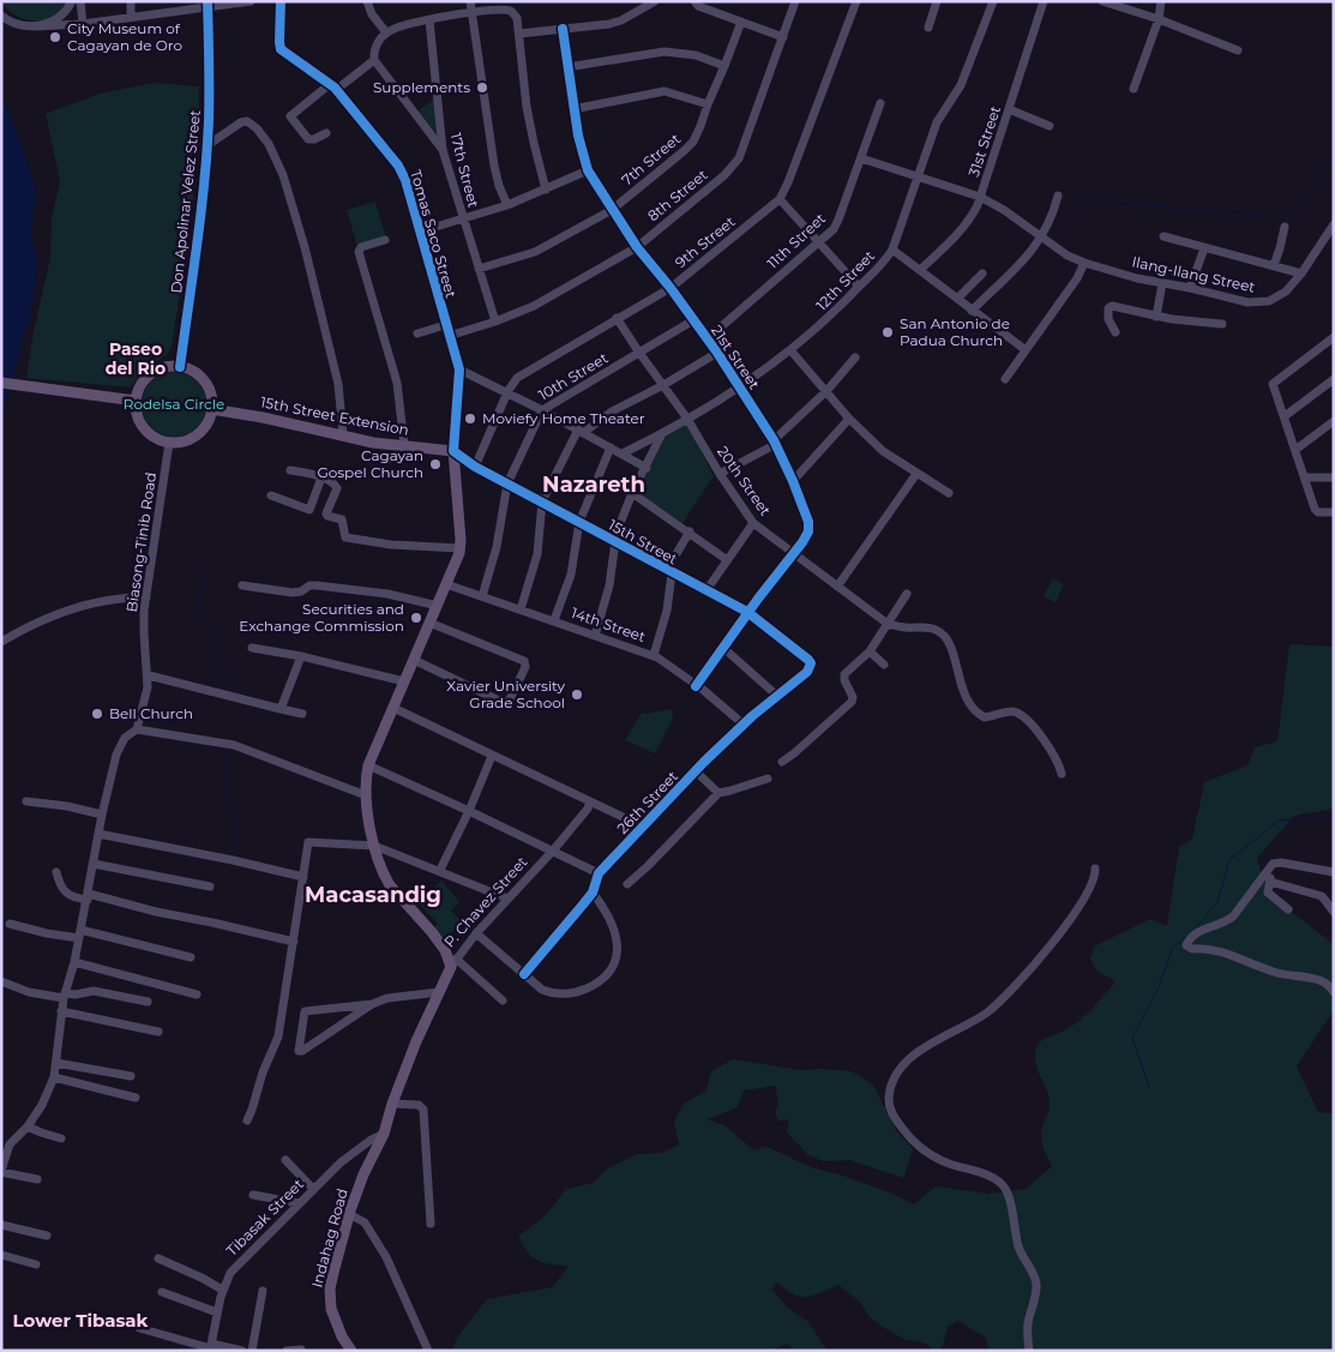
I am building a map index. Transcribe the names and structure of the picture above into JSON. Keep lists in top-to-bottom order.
{
  "streets": {
    "main road": [
      "Don Apolinar Velez Street",
      "Tomas Saco Street",
      "15th Street Extension",
      "P. Chavez Street",
      "Indahag Road"
    ],
    "street": [
      "31st Street",
      "7th Street",
      "17th Street",
      "8th Street",
      "11th Street",
      "9th Street",
      "Ilang-Ilang Street",
      "12th Street",
      "21st Street",
      "10th Street",
      "20th Street",
      "Biasong-Tinib Road",
      "15th Street",
      "14th Street",
      "26th Street",
      "Tibasak Street"
    ]
  },
  "crossings": [
    ["31st Street", "Ilang-Ilang Street"],
    ["7th Street", "17th Street"],
    ["7th Street", "21st Street"],
    ["17th Street", "8th Street"],
    ["8th Street", "Tomas Saco Street"],
    ["8th Street", "21st Street"],
    ["Don Apolinar Velez Street", "15th Street Extension"],
    ["Don Apolinar Velez Street", "Biasong-Tinib Road"],
    ["Tomas Saco Street", "15th Street Extension"],
    ["Tomas Saco Street", "15th Street"],
    ["Tomas Saco Street", "14th Street"],
    ["Tomas Saco Street", "P. Chavez Street"],
    ["11th Street", "Ilang-Ilang Street"],
    ["11th Street", "21st Street"],
    ["9th Street", "21st Street"],
    ["9th Street", "20th Street"],
    ["9th Street", "15th Street"],
    ["Ilang-Ilang Street", "12th Street"],
    ["12th Street", "21st Street"],
    ["12th Street", "20th Street"],
    ["21st Street", "10th Street"],
    ["21st Street", "20th Street"],
    ["21st Street", "15th Street"],
    ["21st Street", "14th Street"],
    ["10th Street", "20th Street"],
    ["10th Street", "15th Street"],
    ["10th Street", "14th Street"],
    ["15th Street Extension", "Biasong-Tinib Road"],
    ["15th Street Extension", "15th Street"],
    ["15th Street", "26th Street"],
    ["14th Street", "26th Street"],
    ["P. Chavez Street", "Tibasak Street"],
    ["P. Chavez Street", "Indahag Road"],
    ["Tibasak Street", "Indahag Road"]
  ],
  "districts": [
    "Paseo del Rio",
    "Nazareth",
    "Macasandig",
    "Lower Tibasak"
  ],
  "parks": ["Rodelsa Circle"],
  "places": [
    "City Museum of Cagayan de Oro",
    "Supplements",
    "San Antonio de Padua Church",
    "Moviefy Home Theater",
    "Cagayan Gospel Church",
    "Securities and Exchange Commission",
    "Xavier University Grade School",
    "Bell Church"
  ]
}
